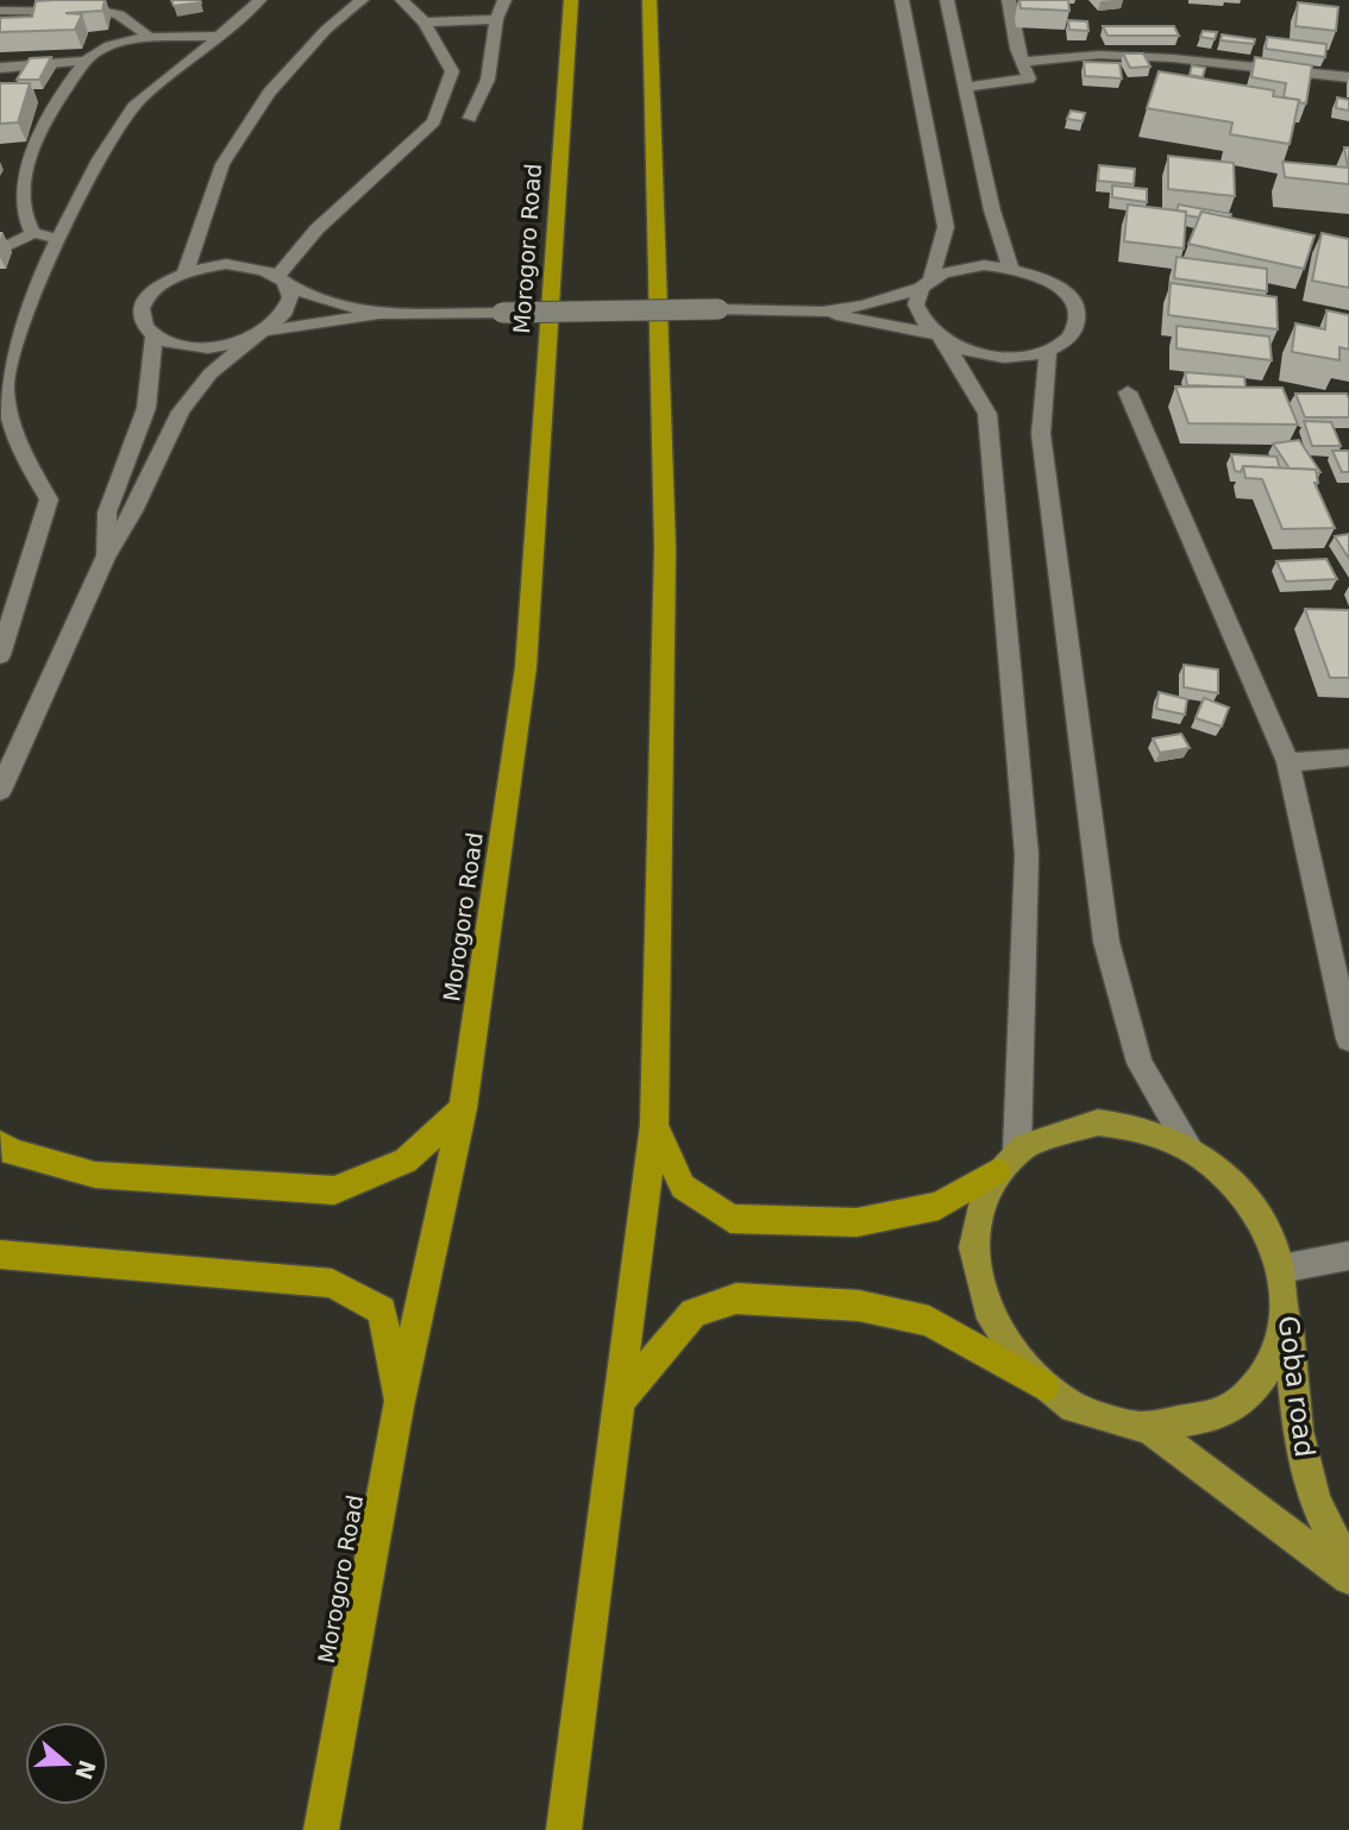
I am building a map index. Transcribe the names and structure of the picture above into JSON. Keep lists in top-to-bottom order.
{
  "streets": {
    "highway": ["Morogoro Road"],
    "main road": ["Goba road"]
  },
  "north": "right"
}
